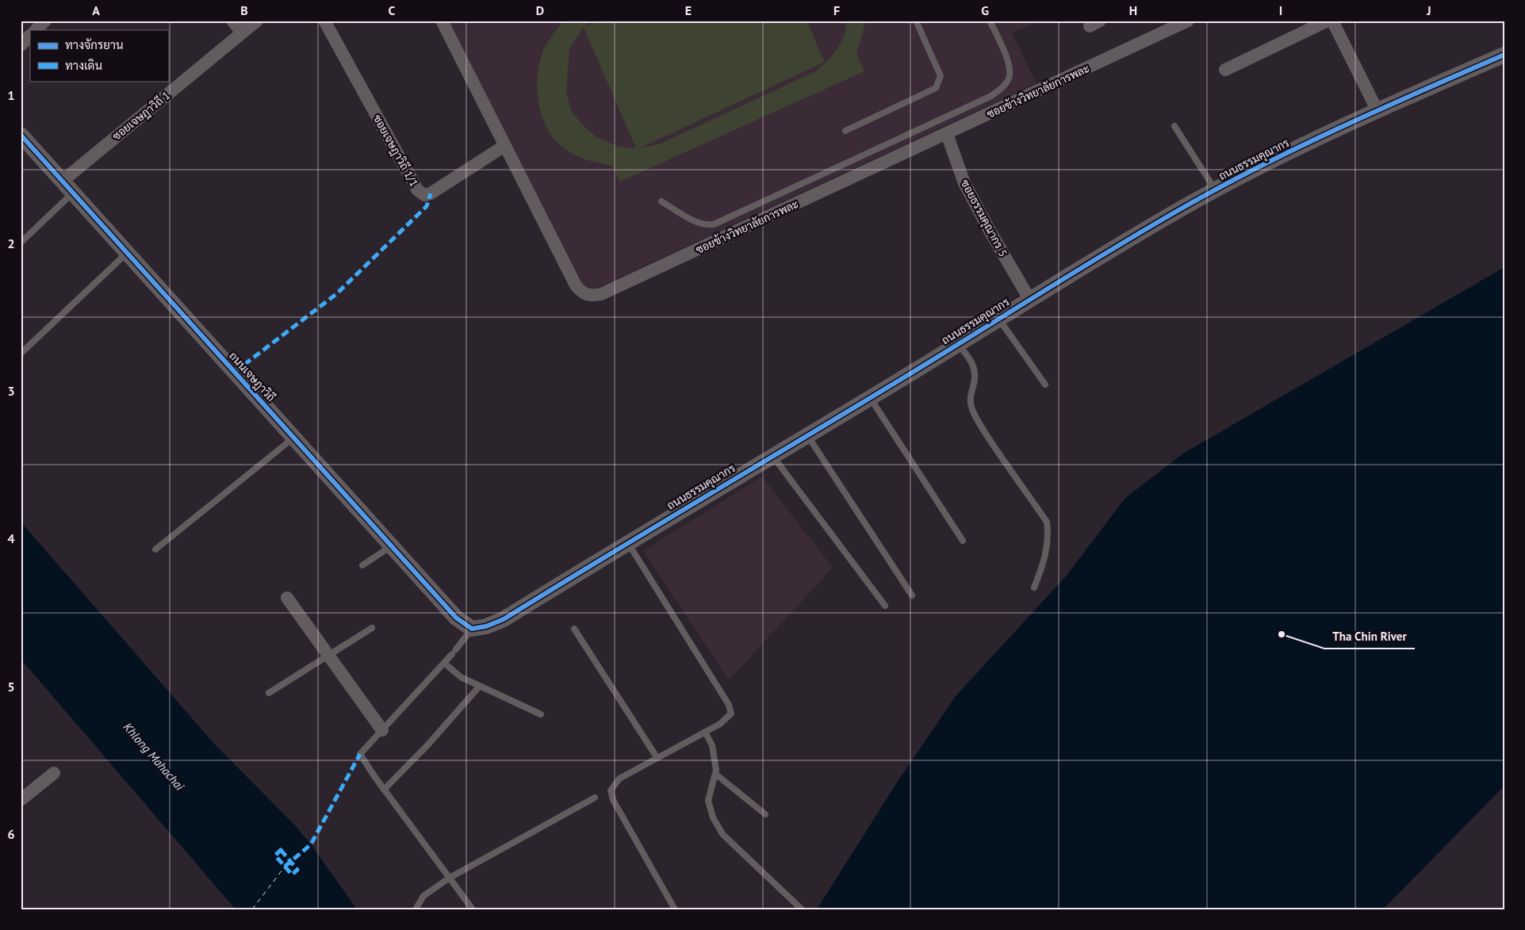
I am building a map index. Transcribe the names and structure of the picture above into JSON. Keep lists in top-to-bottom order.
{
  "streets": {
    "street": [
      "ซอยข้างวิทยาลัยการพละ",
      "ซอยเจษฎาวิถี 1",
      "ซอยเจษฎาวิถี 1/1",
      "ถนนธรรมคุณากร",
      "ซอยธรรมคุณากร 5",
      "ถนนเจษฎาวิถี"
    ]
  },
  "crossings": [
    ["ซอยข้างวิทยาลัยการพละ", "ซอยเจษฎาวิถี 1/1"],
    ["ซอยข้างวิทยาลัยการพละ", "ซอยธรรมคุณากร 5"],
    ["ซอยเจษฎาวิถี 1", "ถนนเจษฎาวิถี"],
    ["ถนนธรรมคุณากร", "ซอยธรรมคุณากร 5"],
    ["ถนนธรรมคุณากร", "ถนนเจษฎาวิถี"]
  ],
  "water": ["Khlong Mahachai"],
  "places": ["Tha Chin River"],
  "legend": ["ทางจักรยาน", "ทางเดิน"],
  "grid": {
    "columns": [
      "A",
      "B",
      "C",
      "D",
      "E",
      "F",
      "G",
      "H",
      "I",
      "J"
    ],
    "rows": [
      "1",
      "2",
      "3",
      "4",
      "5",
      "6"
    ]
  }
}
